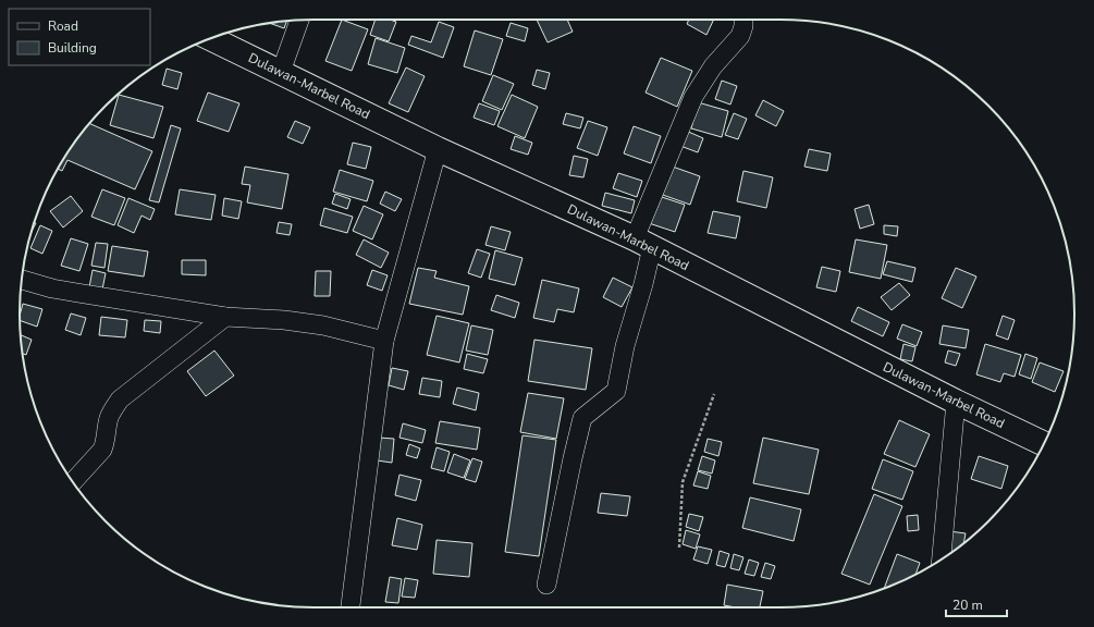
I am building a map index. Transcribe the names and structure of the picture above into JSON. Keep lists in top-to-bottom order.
{
  "streets": {
    "main road": ["Dulawan-Marbel Road"]
  },
  "legend": ["Road", "Building"],
  "scale_bar": "20 m"
}
